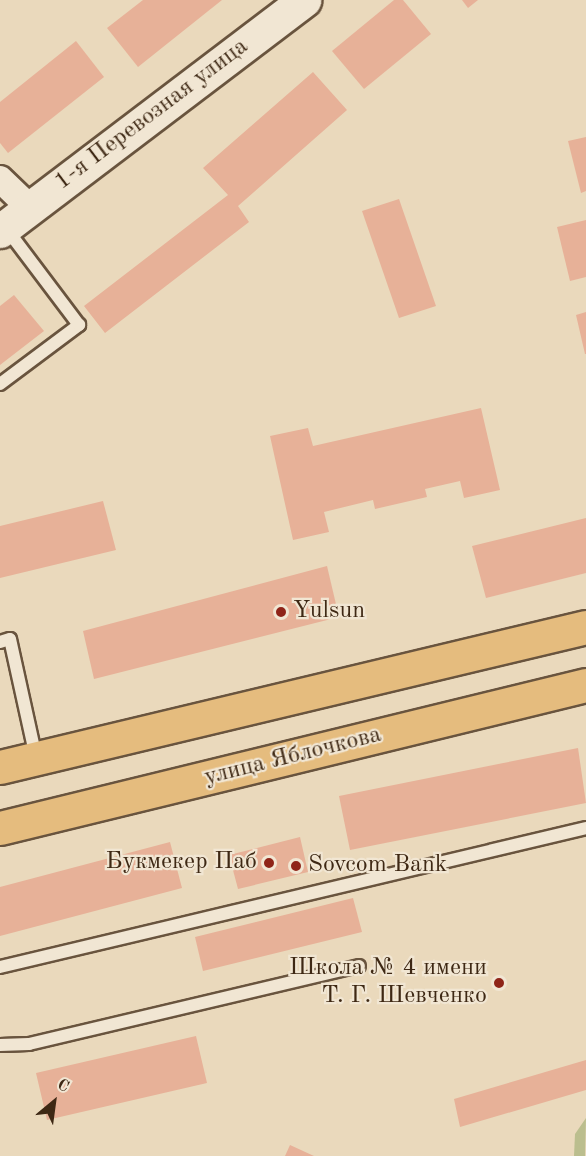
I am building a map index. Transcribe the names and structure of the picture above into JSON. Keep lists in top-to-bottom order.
{
  "streets": {
    "main road": ["1-я Перевозная улица", "улица Яблочкова"]
  },
  "places": [
    "Yulsun",
    "Букмекер Паб",
    "Sovcom Bank",
    "Школа № 4 имени Т. Г. Шевченко"
  ],
  "north": "top right"
}
